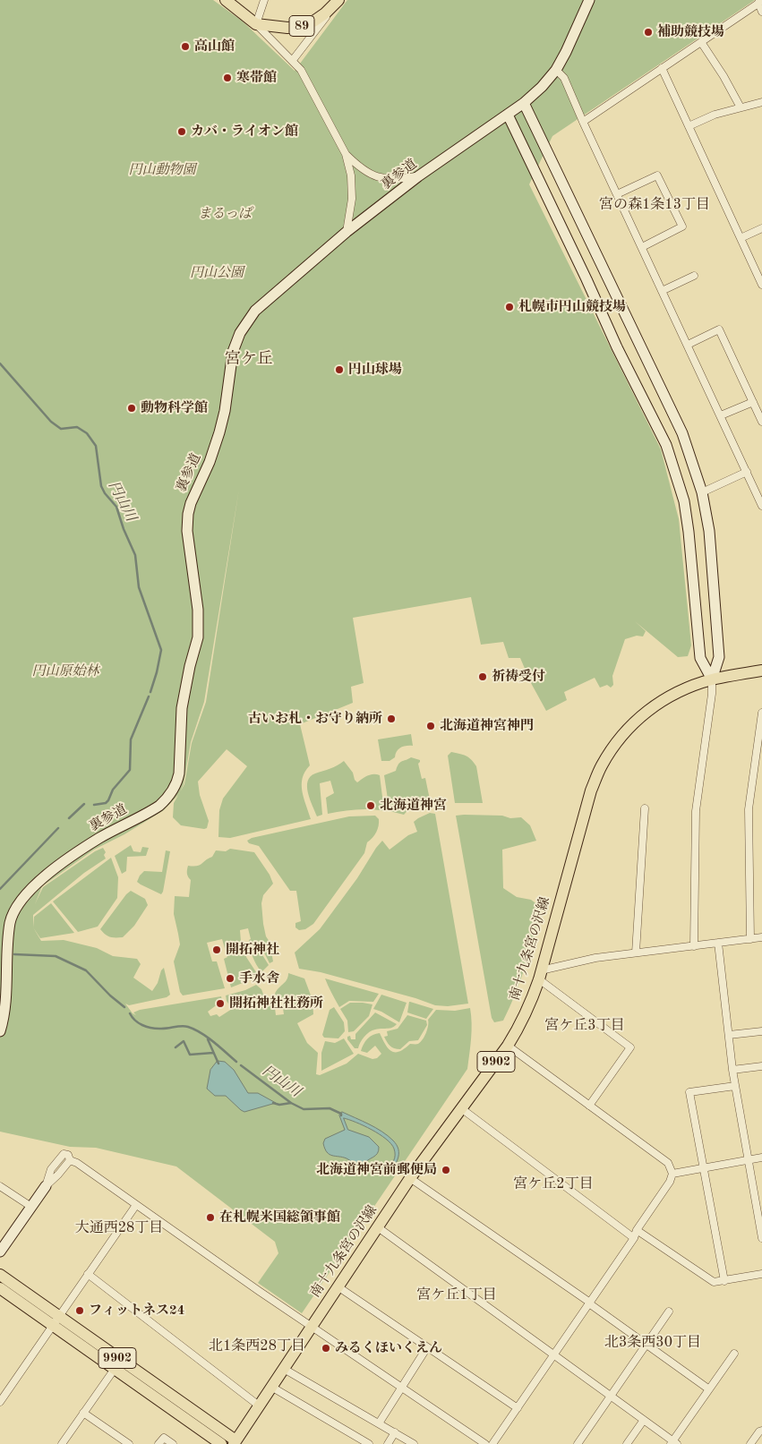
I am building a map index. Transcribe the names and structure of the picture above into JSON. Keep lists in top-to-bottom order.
{
  "streets": {
    "main road": ["89", "南十九条宮の沢線", "9902"],
    "street": ["裏参道"]
  },
  "districts": [
    "宮の森1条13丁目",
    "宮ケ丘",
    "宮ケ丘3丁目",
    "宮ケ丘2丁目",
    "大通西28丁目",
    "宮ケ丘1丁目",
    "北3条西30丁目",
    "北1条西28丁目"
  ],
  "water": ["円山川"],
  "parks": [
    "円山動物園",
    "まるっぱ",
    "円山公園",
    "円山原始林"
  ],
  "places": [
    "補助競技場",
    "高山館",
    "寒帯館",
    "カバ・ライオン館",
    "札幌市円山競技場",
    "円山球場",
    "動物科学館",
    "祈祷受付",
    "古いお札・お守り納所",
    "北海道神宮神門",
    "北海道神宮",
    "開拓神社",
    "手水舎",
    "開拓神社社務所",
    "北海道神宮前郵便局",
    "在札幌米国総領事館",
    "フィットネス24",
    "みるくほいくえん"
  ]
}
